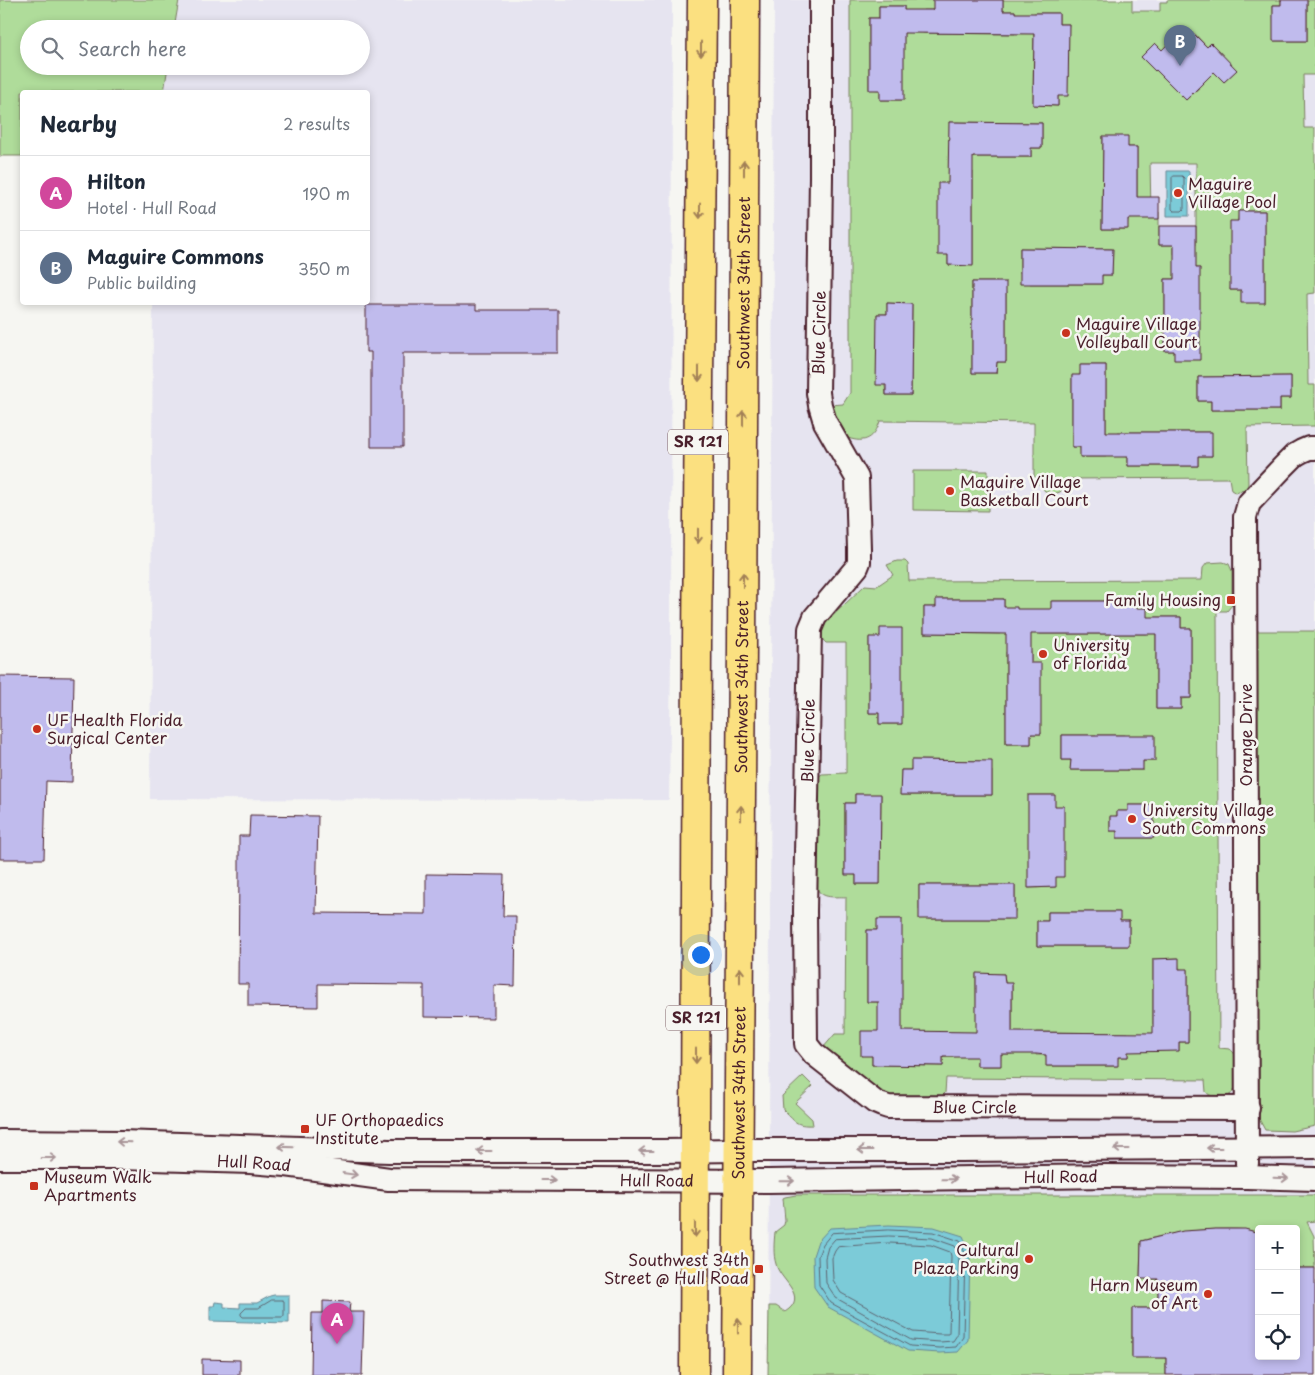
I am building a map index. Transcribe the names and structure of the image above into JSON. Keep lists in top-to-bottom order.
{
  "streets": {
    "main road": ["Southwest 34th Street", "SR 121"],
    "street": ["Blue Circle", "Orange Drive", "Hull Road"]
  },
  "crossings": [
    ["Southwest 34th Street", "Hull Road"],
    ["Blue Circle", "Orange Drive"],
    ["SR 121", "Hull Road"],
    ["Orange Drive", "Hull Road"]
  ],
  "places": {
    "other": [
      "Maguire Village Pool",
      "Maguire Village Volleyball Court",
      "Maguire Village Basketball Court",
      "University of Florida",
      "UF Health Florida Surgical Center",
      "University Village South Commons",
      "Cultural Plaza Parking",
      "Harn Museum of Art"
    ],
    "transit": [
      "Family Housing",
      "UF Orthopaedics Institute",
      "Museum Walk Apartments",
      "Southwest 34th Street @ Hull Road"
    ]
  },
  "page": {
    "search": "Search here",
    "pins": ["B", "A"],
    "heading": ["Nearby", "2 results"],
    "list": [
      {
        "mark": "A",
        "name": "Hilton",
        "note": "Hotel · Hull Road",
        "value": "190 m"
      },
      {
        "mark": "B",
        "name": "Maguire Commons",
        "note": "Public building",
        "value": "350 m"
      }
    ],
    "map_buttons": ["+", "−"]
  }
}
